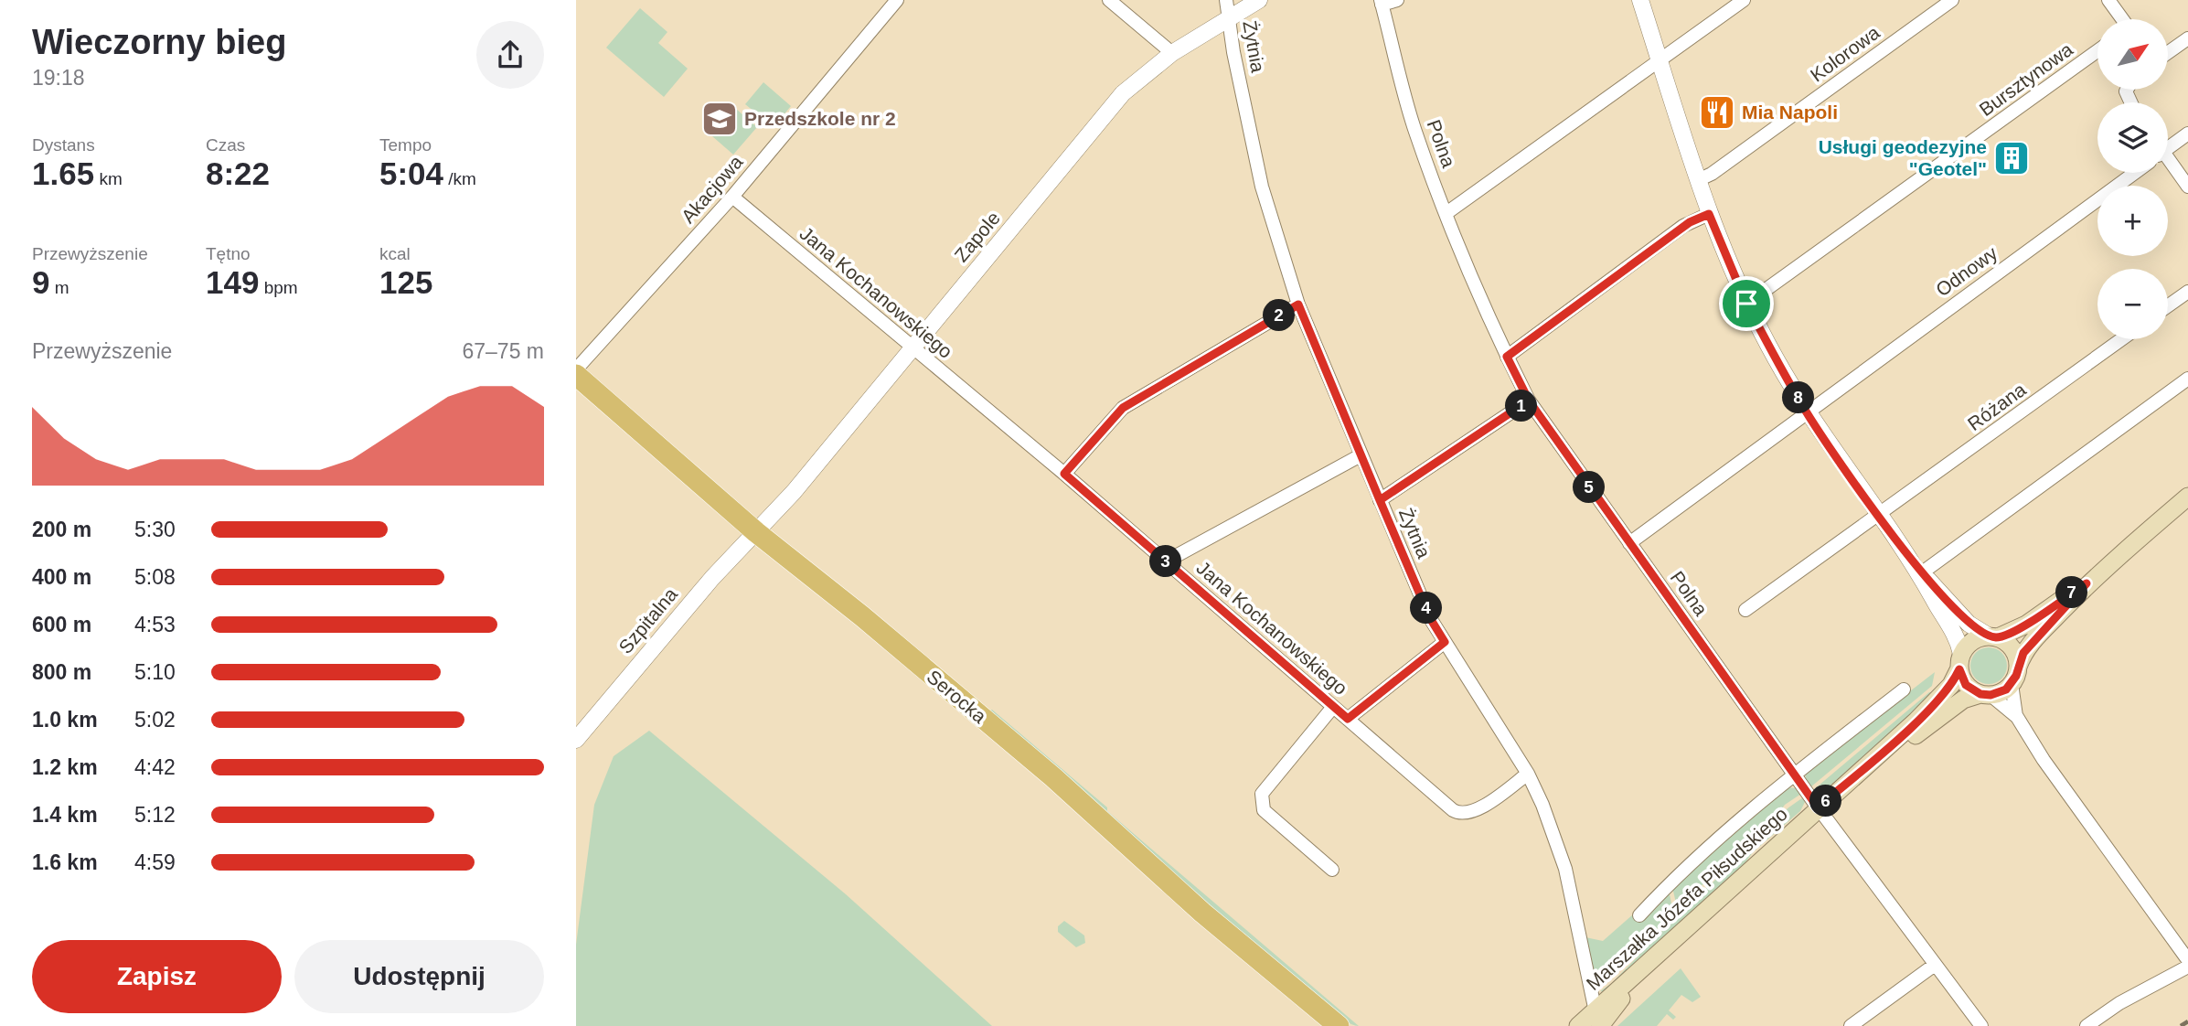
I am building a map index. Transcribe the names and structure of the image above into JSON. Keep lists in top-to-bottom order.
{
  "streets": {
    "main road": ["Serocka", "Marszałka Józefa Piłsudskiego"],
    "street": [
      "Żytnia",
      "Kolorowa",
      "Bursztynowa",
      "Polna",
      "Akacjowa",
      "Zapole",
      "Odnowy",
      "Jana Kochanowskiego",
      "Różana",
      "Szpitalna"
    ]
  },
  "crossings": [
    ["Żytnia", "Zapole"],
    ["Żytnia", "Jana Kochanowskiego"],
    ["Żytnia", "Marszałka Józefa Piłsudskiego"],
    ["Polna", "Odnowy"],
    ["Polna", "Marszałka Józefa Piłsudskiego"],
    ["Akacjowa", "Jana Kochanowskiego"],
    ["Zapole", "Jana Kochanowskiego"],
    ["Zapole", "Szpitalna"],
    ["Zapole", "Serocka"],
    ["Szpitalna", "Serocka"]
  ],
  "places": {
    "restaurant": ["Mia Napoli"],
    "school or university": ["Przedszkole nr 2"],
    "building": ["Usługi geodezyjne \"Geotel\""]
  },
  "north": "top right",
  "page": {
    "heading": ["Wieczorny bieg", "19:18"],
    "map_buttons": ["+", "−"],
    "stats": [
      ["Dystans", "1.65 km"],
      ["Czas", "8:22"],
      ["Tempo", "5:04 /km"],
      ["Przewyższenie", "9 m"],
      ["Tętno", "149 bpm"],
      ["kcal", "125"]
    ],
    "pins": [
      "2",
      "8",
      "1",
      "5",
      "3",
      "7",
      "4",
      "6"
    ],
    "chart": ["Przewyższenie", "67–75 m"],
    "list": [
      {
        "name": "200 m",
        "note": "5:30"
      },
      {
        "name": "400 m",
        "note": "5:08"
      },
      {
        "name": "600 m",
        "note": "4:53"
      },
      {
        "name": "800 m",
        "note": "5:10"
      },
      {
        "name": "1.0 km",
        "note": "5:02"
      },
      {
        "name": "1.2 km",
        "note": "4:42"
      },
      {
        "name": "1.4 km",
        "note": "5:12"
      },
      {
        "name": "1.6 km",
        "note": "4:59"
      }
    ],
    "buttons": ["Zapisz", "Udostępnij"]
  }
}
